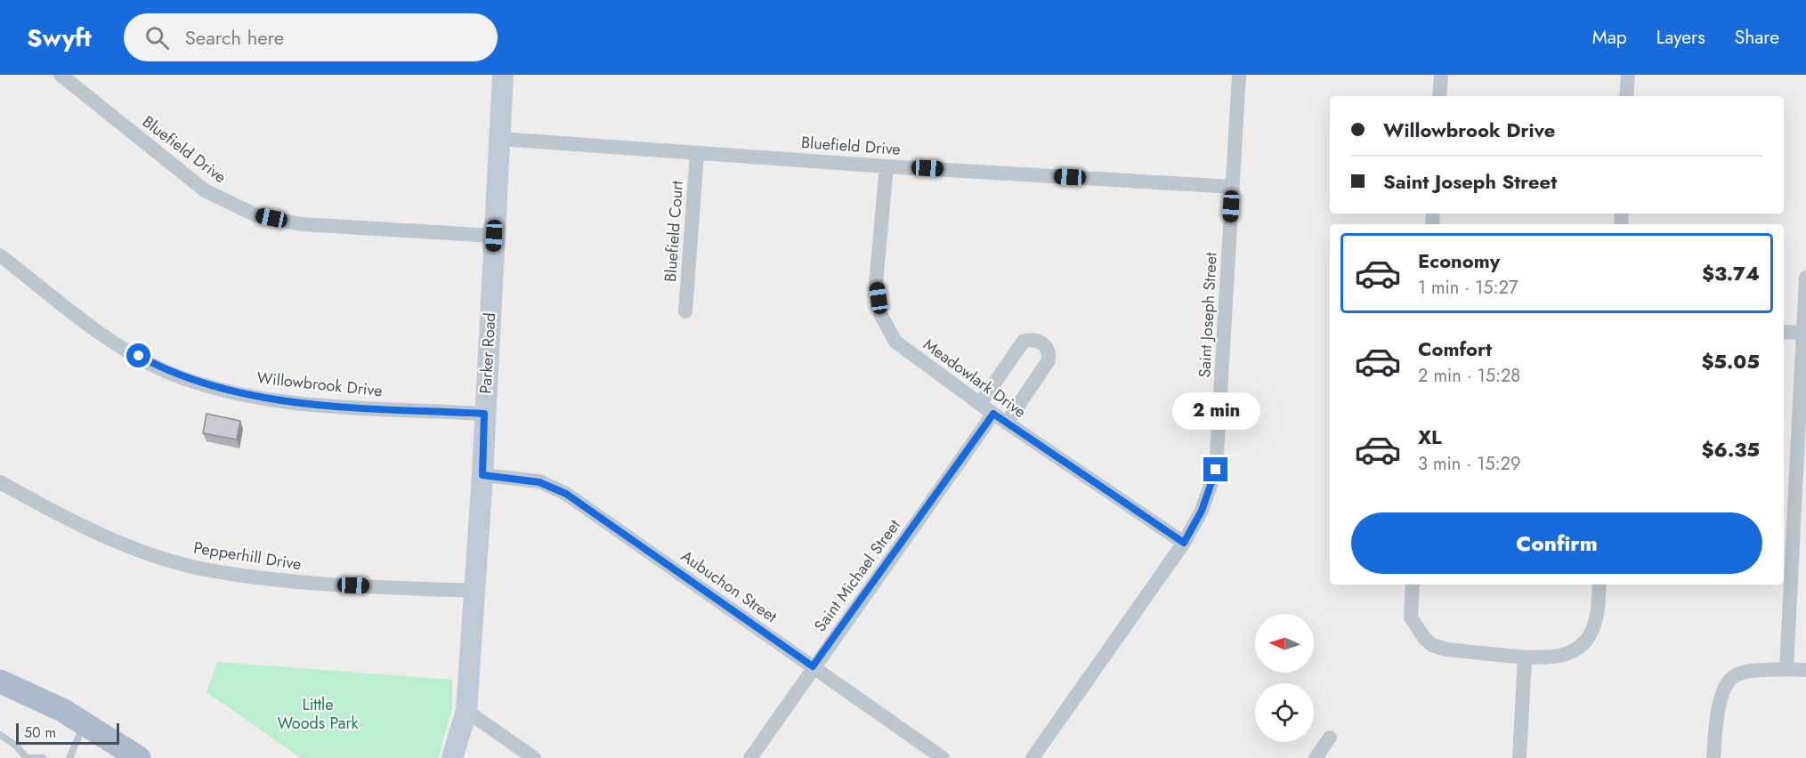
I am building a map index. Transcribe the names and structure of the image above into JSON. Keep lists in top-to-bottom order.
{
  "streets": {
    "main road": ["Parker Road"],
    "street": [
      "Bluefield Drive",
      "Bluefield Court",
      "Saint Joseph Street",
      "Meadowlark Drive",
      "Willowbrook Drive",
      "Pepperhill Drive",
      "Saint Michael Street",
      "Aubuchon Street"
    ]
  },
  "crossings": [
    ["Bluefield Drive", "Bluefield Court"],
    ["Bluefield Drive", "Saint Joseph Street"],
    ["Bluefield Drive", "Parker Road"],
    ["Bluefield Drive", "Meadowlark Drive"],
    ["Saint Joseph Street", "Meadowlark Drive"],
    ["Parker Road", "Willowbrook Drive"],
    ["Parker Road", "Pepperhill Drive"],
    ["Parker Road", "Aubuchon Street"],
    ["Meadowlark Drive", "Saint Michael Street"],
    ["Saint Michael Street", "Aubuchon Street"]
  ],
  "parks": ["Little Woods Park"],
  "scale_bar": "50 m",
  "north": "left",
  "page": {
    "header": "Swyft",
    "search": "Search here",
    "nav": ["Map", "Layers", "Share"],
    "banner": ["Willowbrook Drive", "Saint Joseph Street"],
    "list": [
      {
        "name": "Economy",
        "note": "1 min · 15:27",
        "value": "$3.74"
      },
      {
        "name": "Comfort",
        "note": "2 min · 15:28",
        "value": "$5.05"
      },
      {
        "name": "XL",
        "note": "3 min · 15:29",
        "value": "$6.35"
      }
    ],
    "bubble": "2 min",
    "buttons": "Confirm",
    "scale": "50 m"
  }
}
